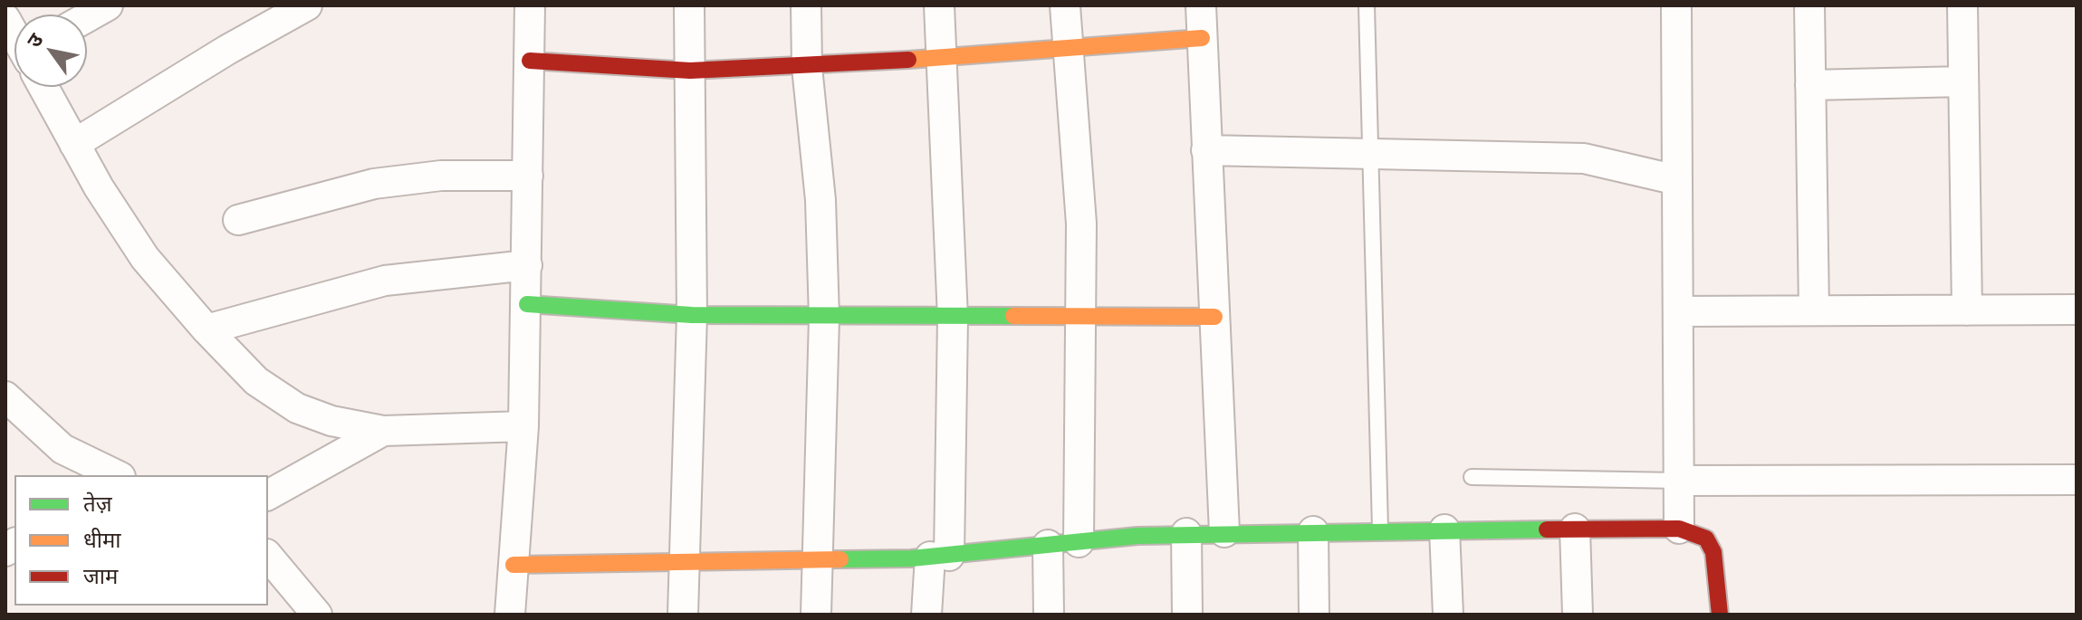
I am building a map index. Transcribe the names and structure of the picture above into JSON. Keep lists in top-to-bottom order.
{
  "legend": ["तेज़", "धीमा", "जाम"],
  "north": "top left"
}
